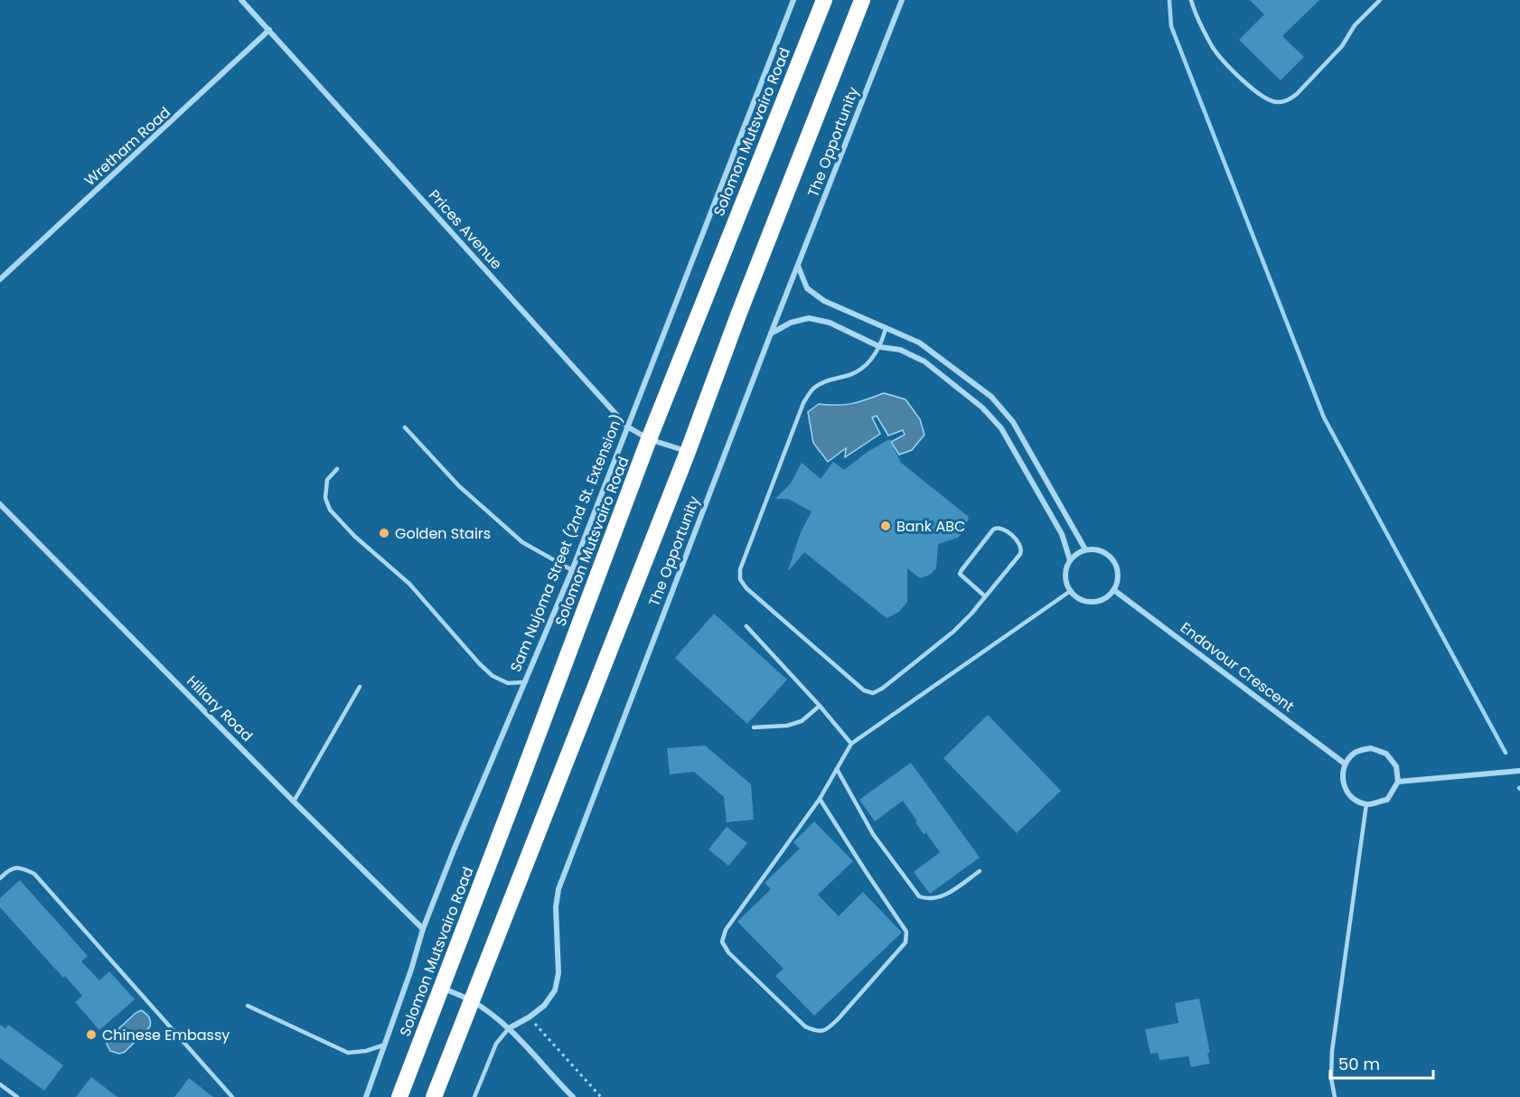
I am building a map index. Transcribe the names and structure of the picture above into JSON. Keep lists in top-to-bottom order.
{
  "streets": {
    "highway": ["Solomon Mutsvairo Road"],
    "street": [
      "The Opportunity",
      "Wretham Road",
      "Prices Avenue",
      "Sam Nujoma Street (2nd St. Extension)",
      "Endavour Crescent",
      "Hillary Road"
    ]
  },
  "crossings": [
    ["Solomon Mutsvairo Road", "Prices Avenue"],
    ["Wretham Road", "Prices Avenue"],
    ["Prices Avenue", "Sam Nujoma Street (2nd St. Extension)"],
    ["Sam Nujoma Street (2nd St. Extension)", "Hillary Road"]
  ],
  "places": ["Bank ABC", "Golden Stairs", "Chinese Embassy"],
  "scale_bar": "50 m"
}
